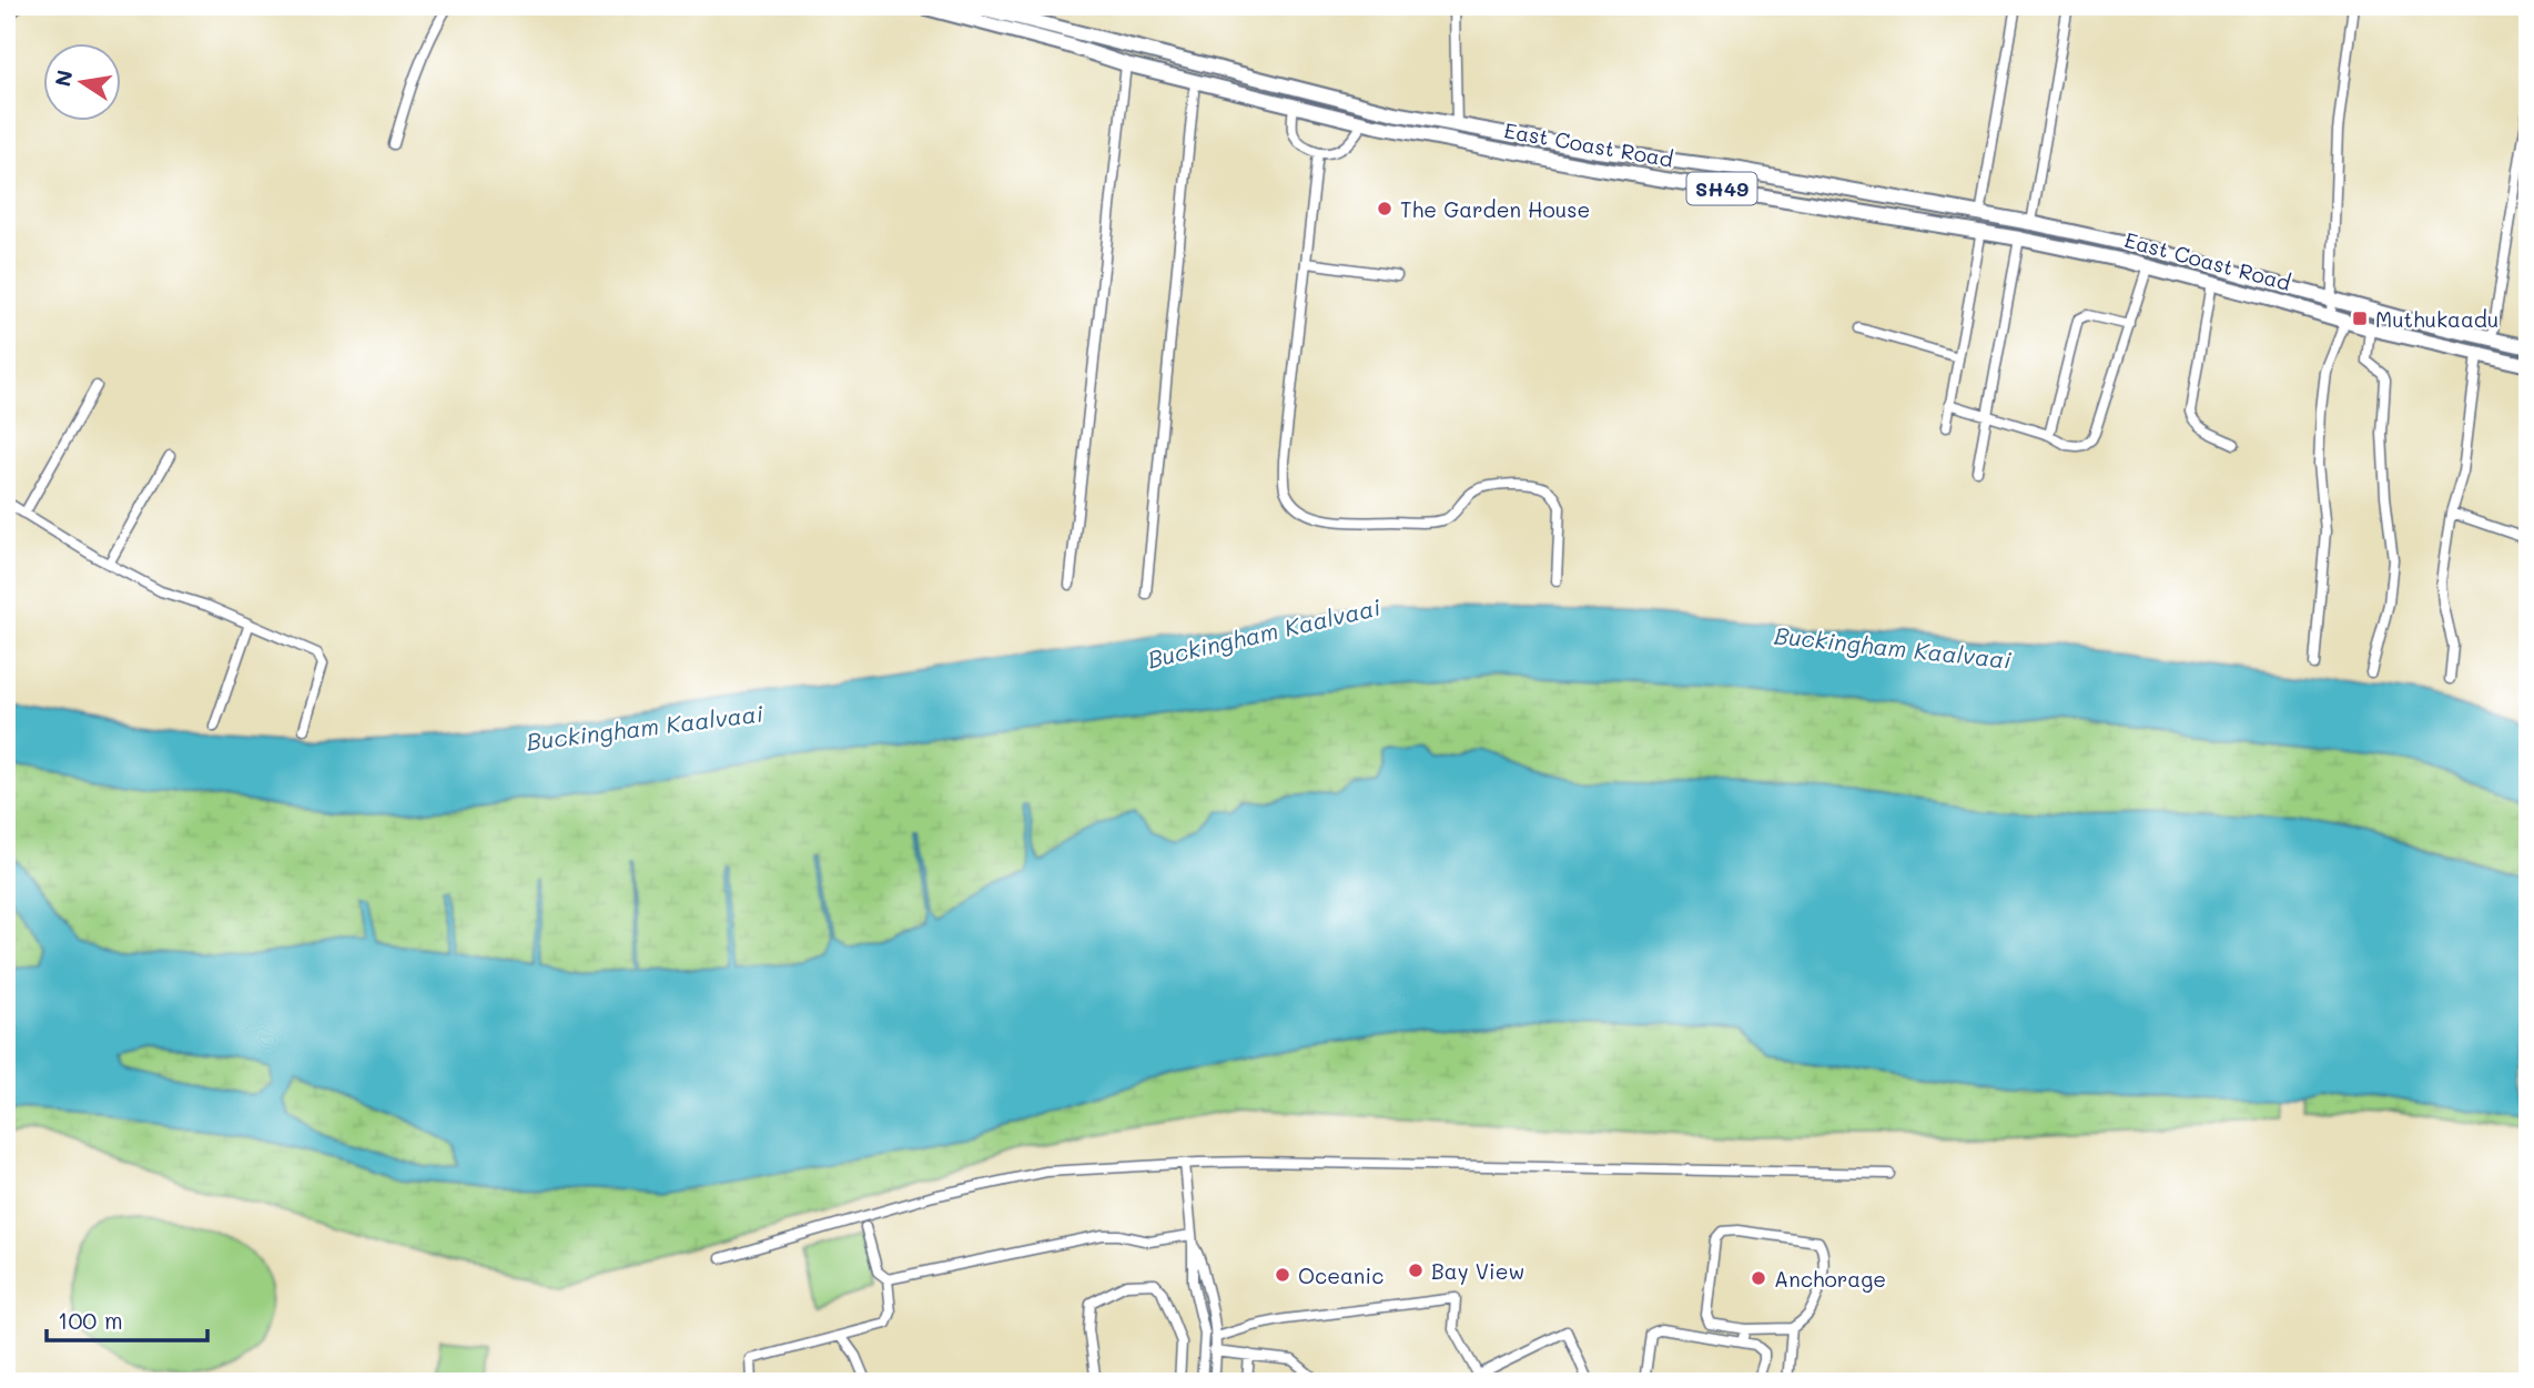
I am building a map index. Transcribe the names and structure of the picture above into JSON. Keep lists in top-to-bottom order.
{
  "streets": {
    "main road": ["East Coast Road", "SH49"]
  },
  "water": ["Buckingham Kaalvaai"],
  "places": {
    "other": [
      "The Garden House",
      "Bay View",
      "Oceanic",
      "Anchorage"
    ],
    "transit": ["Muthukaadu"]
  },
  "scale_bar": "100 m",
  "north": "left"
}
